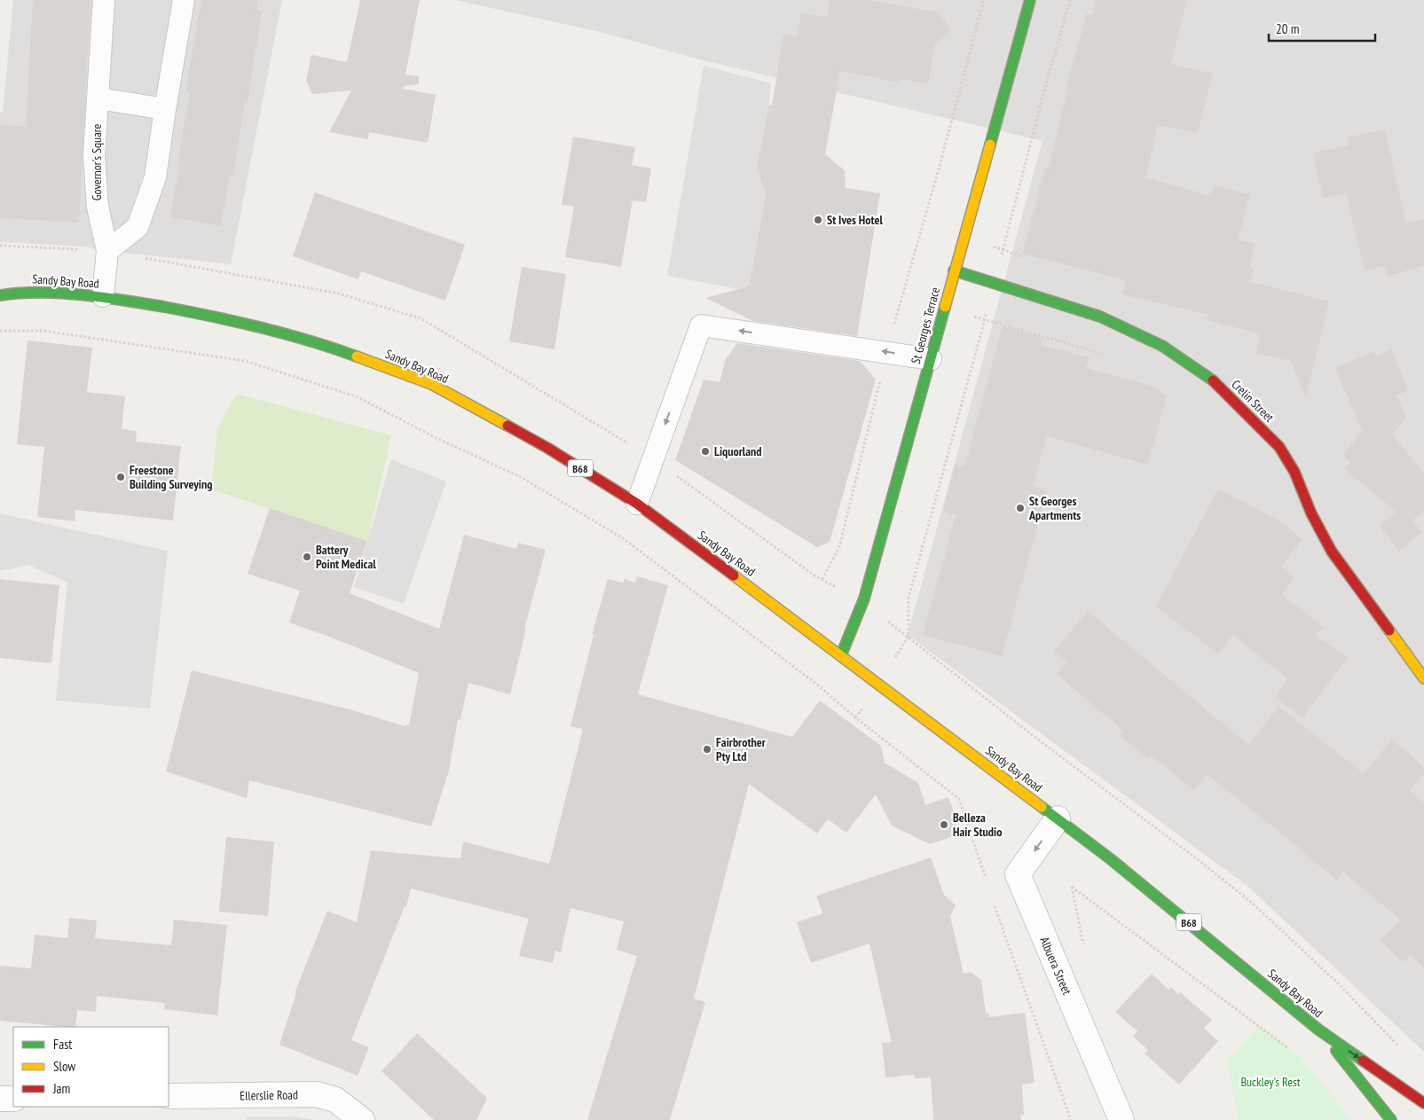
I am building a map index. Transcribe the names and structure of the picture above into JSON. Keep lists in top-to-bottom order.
{
  "streets": {
    "main road": [
      "Sandy Bay Road",
      "St Georges Terrace",
      "Crelin Street",
      "B68"
    ],
    "street": ["Albuera Street", "Ellerslie Road"],
    "lane": ["Governor's Square"]
  },
  "crossings": [
    ["Governor's Square", "Sandy Bay Road"],
    ["Sandy Bay Road", "St Georges Terrace"],
    ["Sandy Bay Road", "Albuera Street"],
    ["St Georges Terrace", "Crelin Street"]
  ],
  "one_way": ["Albuera Street"],
  "parks": ["Buckley's Rest"],
  "places": [
    "St Ives Hotel",
    "Liquorland",
    "Freestone Building Surveying",
    "St Georges Apartments",
    "Battery Point Medical",
    "Fairbrother Pty Ltd",
    "Belleza Hair Studio"
  ],
  "legend": ["Fast", "Slow", "Jam"],
  "scale_bar": "20 m"
}
